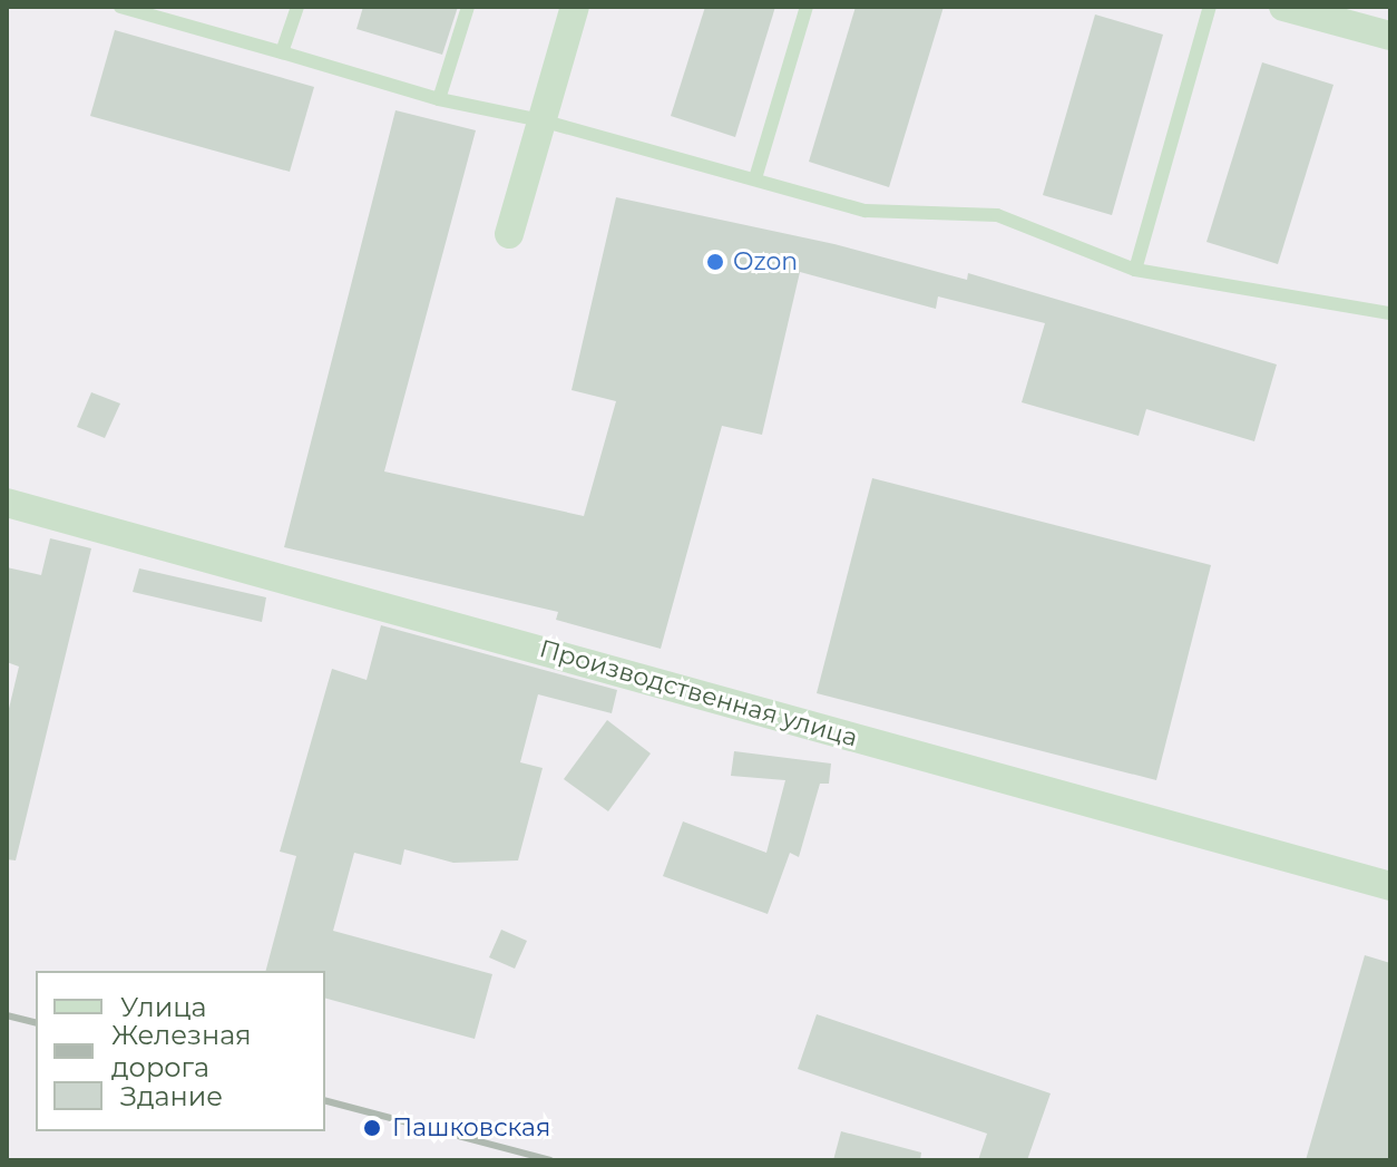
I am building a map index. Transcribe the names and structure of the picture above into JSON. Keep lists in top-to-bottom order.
{
  "streets": {
    "street": ["Производственная улица"]
  },
  "places": ["Ozon", "Пашковская"],
  "legend": ["Улица", "Железная дорога", "Здание"]
}
